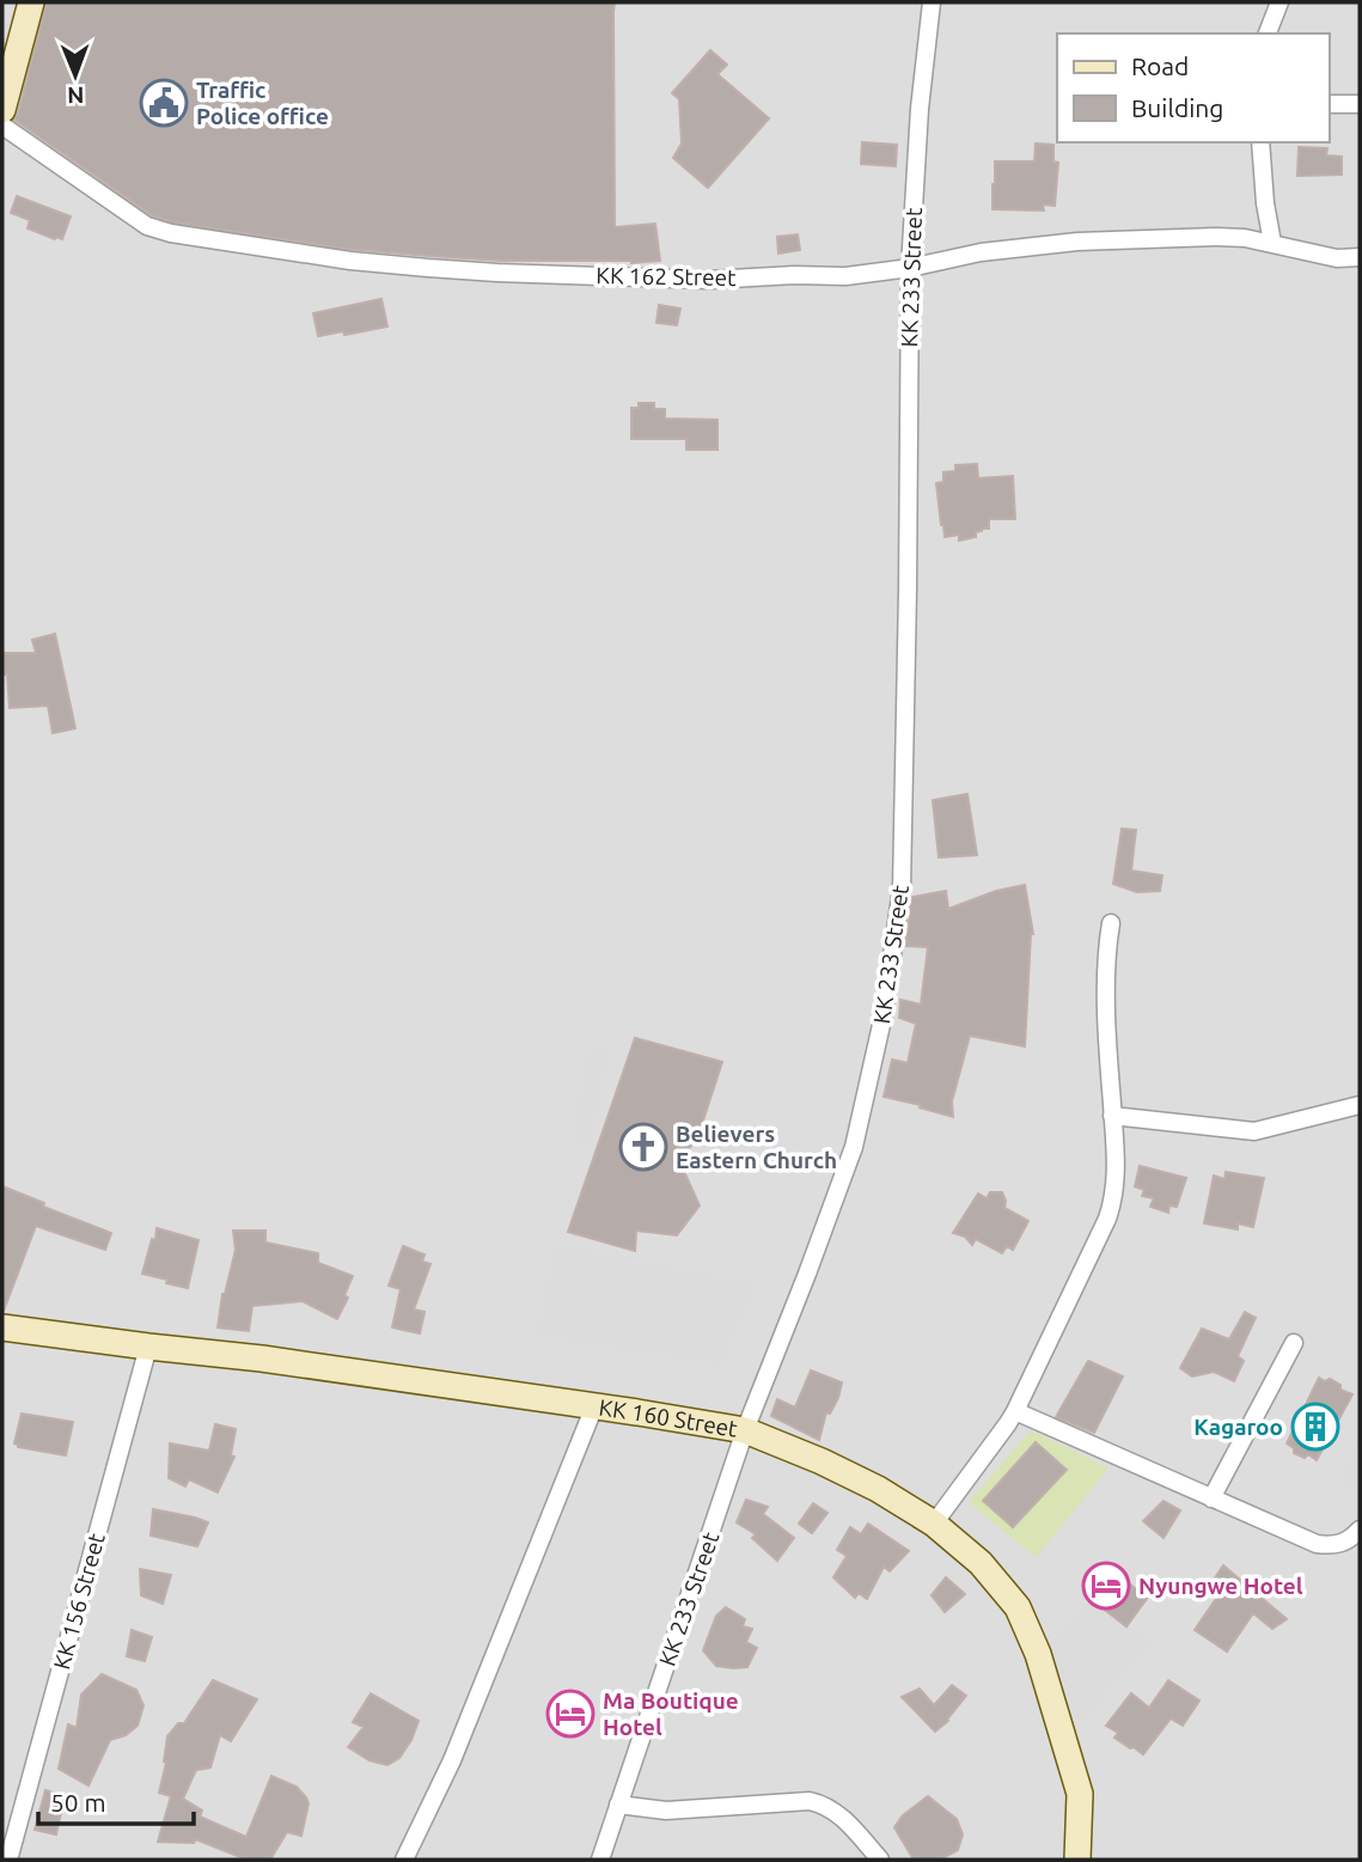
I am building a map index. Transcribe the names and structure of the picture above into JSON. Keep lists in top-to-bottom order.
{
  "streets": {
    "main road": ["KK 160 Street"],
    "street": ["KK 162 Street", "KK 233 Street", "KK 156 Street"]
  },
  "crossings": [
    ["KK 162 Street", "KK 233 Street"],
    ["KK 233 Street", "KK 160 Street"],
    ["KK 160 Street", "KK 156 Street"]
  ],
  "places": {
    "public building": ["Traffic Police office"],
    "church": ["Believers Eastern Church"],
    "building": ["Kagaroo"],
    "hotel": ["Nyungwe Hotel", "Ma Boutique Hotel"]
  },
  "legend": ["Road", "Building"],
  "scale_bar": "50 m",
  "north": "bottom"
}
